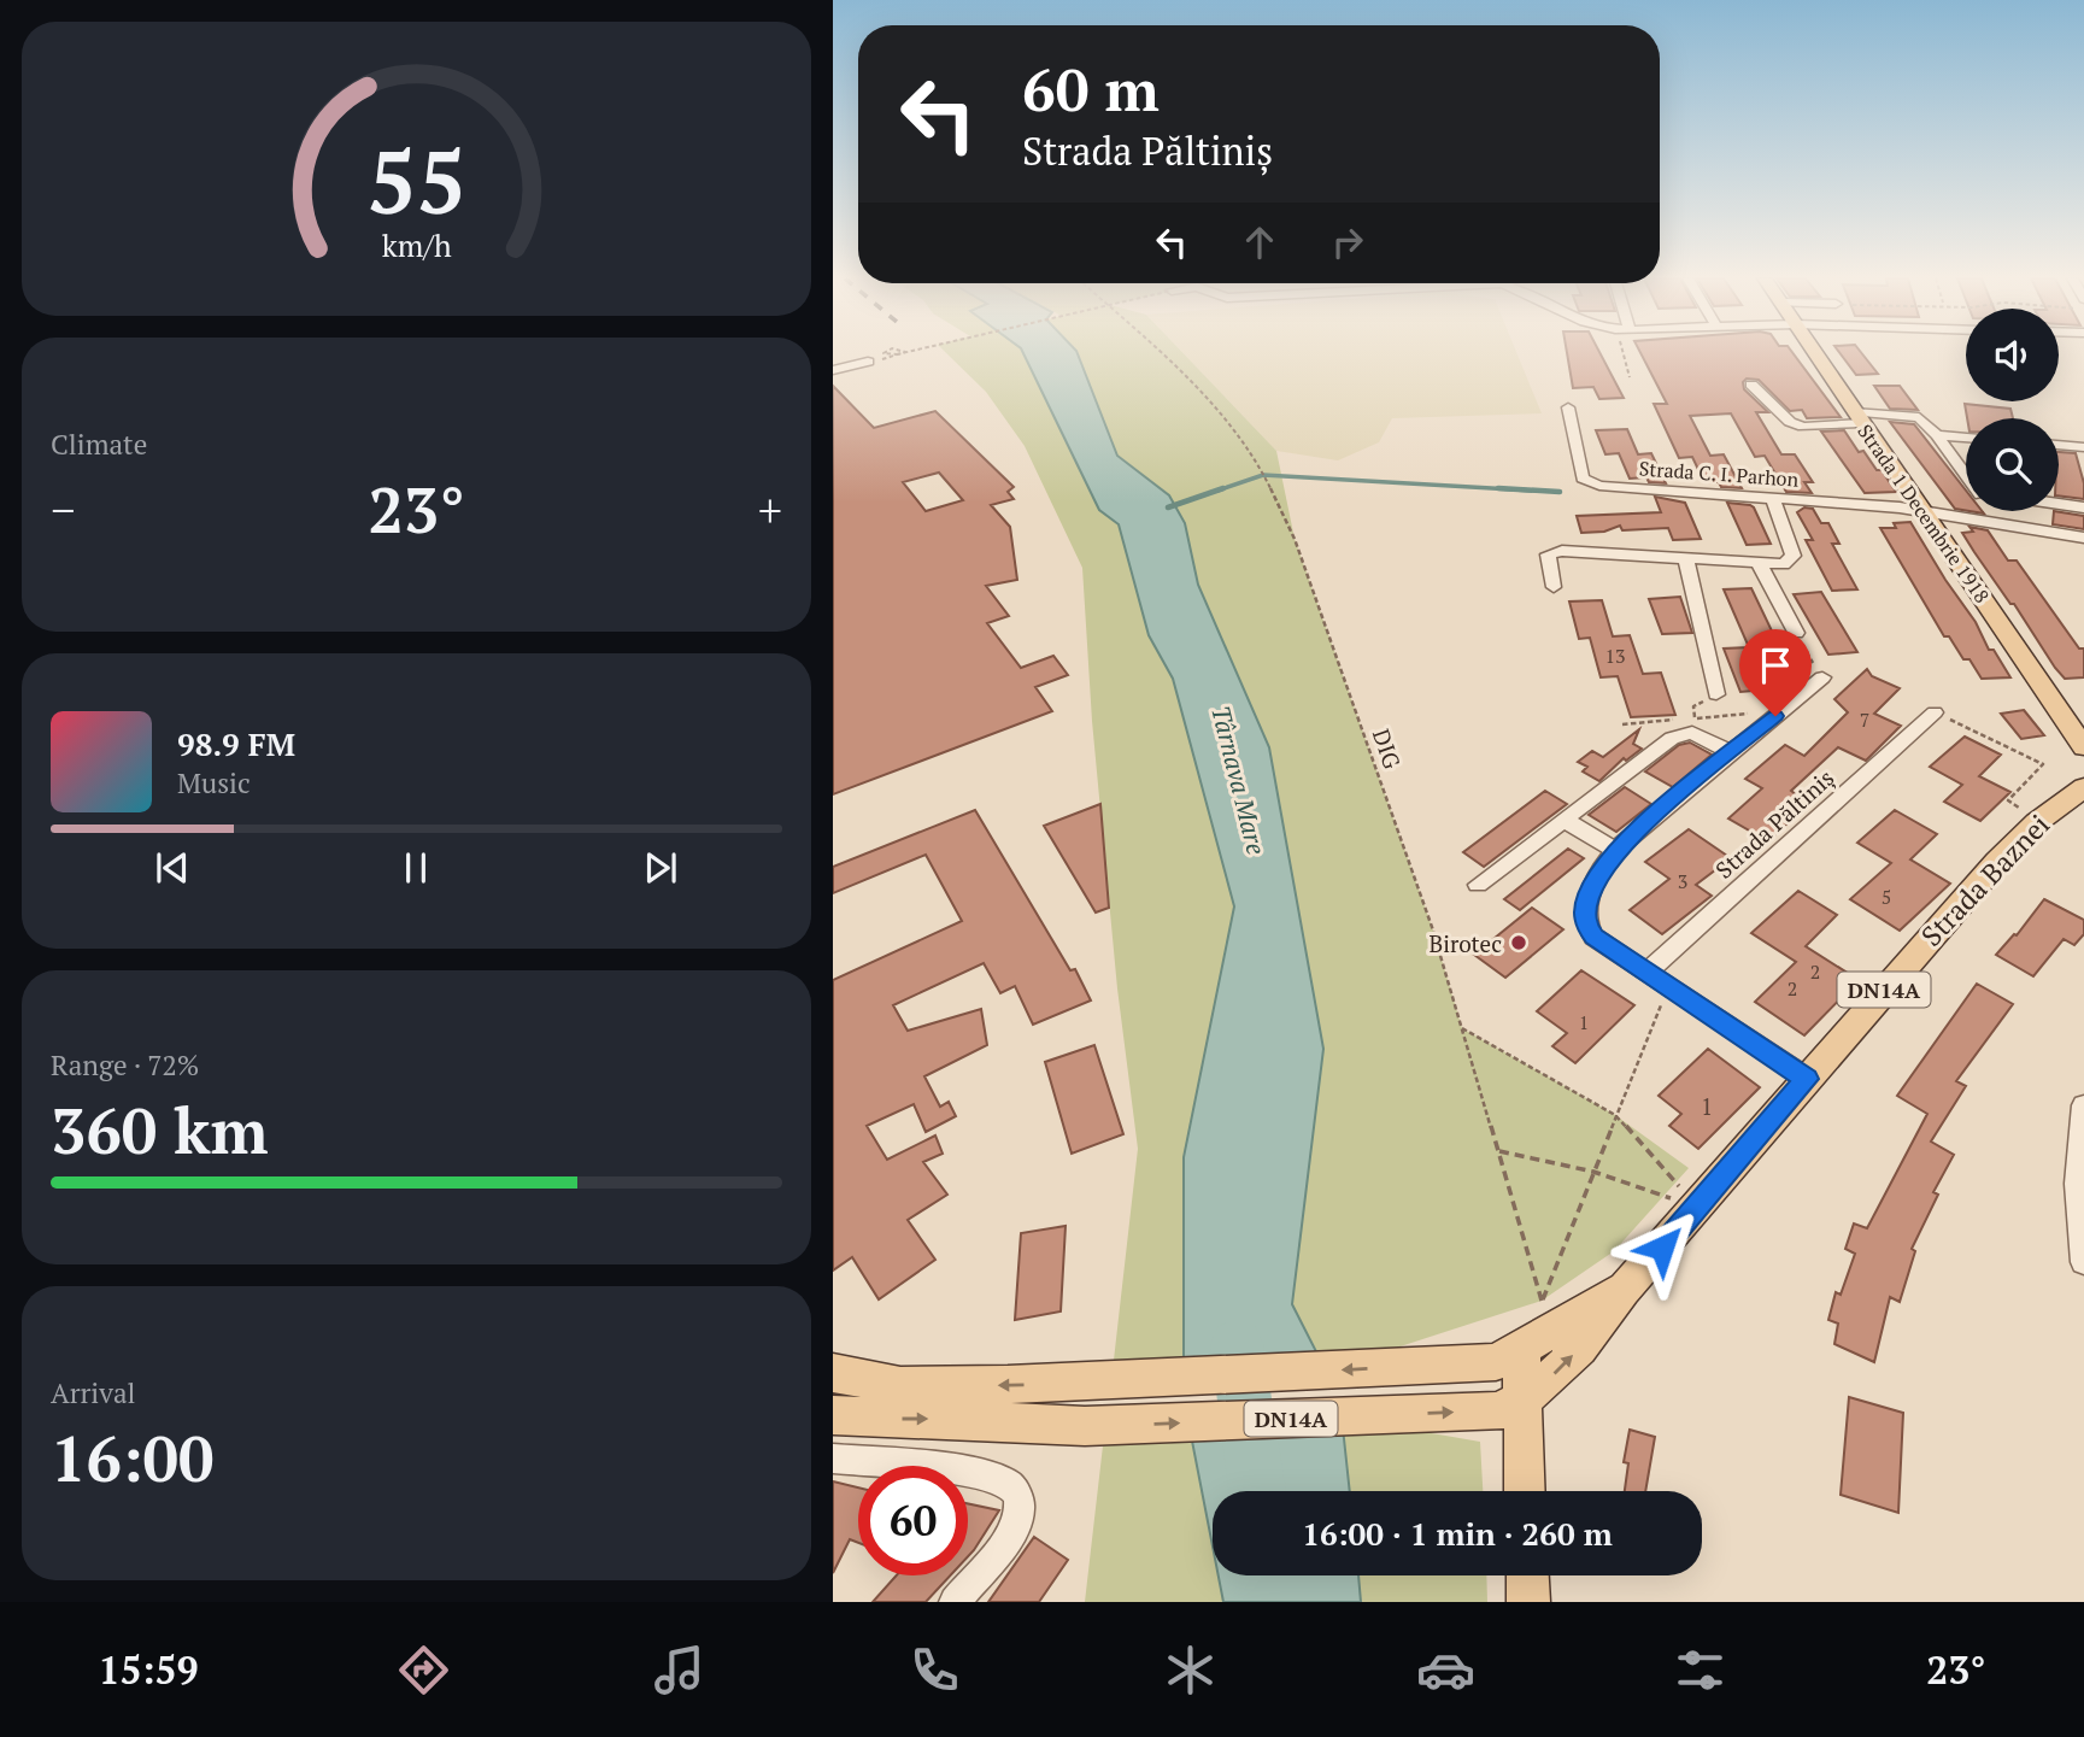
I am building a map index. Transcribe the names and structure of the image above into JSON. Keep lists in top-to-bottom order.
{
  "streets": {
    "main road": ["Strada 1 Decembrie 1918", "Strada Baznei", "DN14A"],
    "street": ["Strada C. I. Parhon", "Strada Păltiniș"],
    "path": ["DIG"]
  },
  "crossings": [
    ["Strada C. I. Parhon", "Strada 1 Decembrie 1918"],
    ["Strada Baznei", "DN14A"]
  ],
  "water": ["Târnava Mare"],
  "places": ["Birotec"],
  "house_numbers": [
    "13",
    "7",
    "3",
    "5",
    "2",
    "2",
    "1",
    "1"
  ],
  "page": {
    "turn": ["60 m", "Strada Păltiniș"],
    "tile": [
      "Climate",
      ["Range · 72%", "360 km"],
      ["Arrival", "16:00"]
    ],
    "heat": ["−", "23°", "+"],
    "song": ["98.9 FM", "Music"],
    "limit": "60",
    "trip": "16:00 · 1 min · 260 m",
    "tabs": ["15:59", "23°"],
    "gauge": ["55", "km/h"]
  }
}
